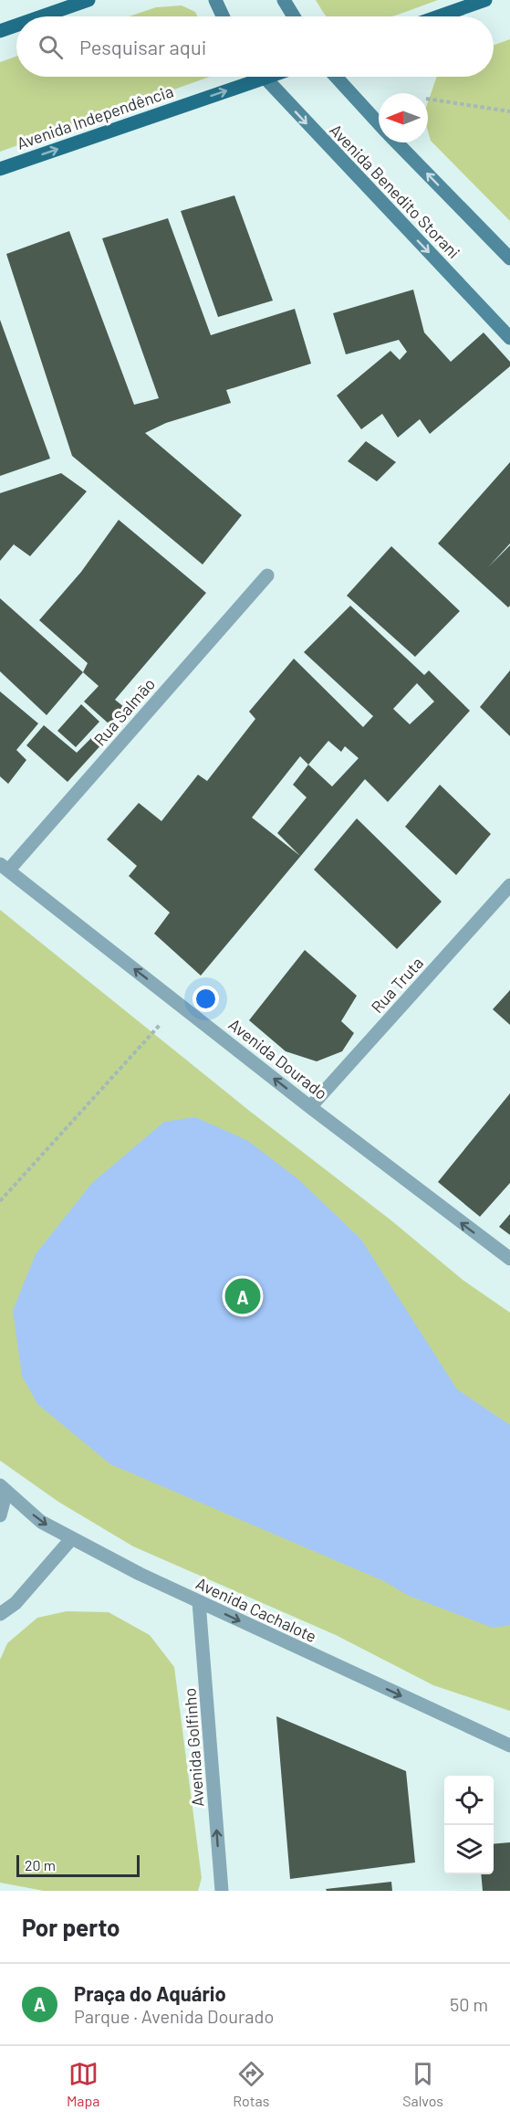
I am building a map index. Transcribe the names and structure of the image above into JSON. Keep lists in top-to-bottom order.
{
  "streets": {
    "main road": ["Avenida Independência", "Avenida Benedito Storani"],
    "street": [
      "Rua Salmão",
      "Rua Truta",
      "Avenida Dourado",
      "Avenida Cachalote",
      "Avenida Golfinho"
    ]
  },
  "crossings": [
    ["Avenida Independência", "Avenida Benedito Storani"],
    ["Rua Salmão", "Avenida Dourado"],
    ["Rua Truta", "Avenida Dourado"],
    ["Avenida Cachalote", "Avenida Golfinho"]
  ],
  "one_way": [
    "Avenida Independência",
    "Avenida Dourado",
    "Avenida Cachalote",
    "Avenida Golfinho"
  ],
  "scale_bar": "20 m",
  "north": "left",
  "page": {
    "search": "Pesquisar aqui",
    "pins": "A",
    "scale": "20 m",
    "heading": "Por perto",
    "list": [
      {
        "mark": "A",
        "name": "Praça do Aquário",
        "note": "Parque · Avenida Dourado",
        "value": "50 m"
      }
    ],
    "nav": ["Mapa", "Rotas", "Salvos"]
  }
}
